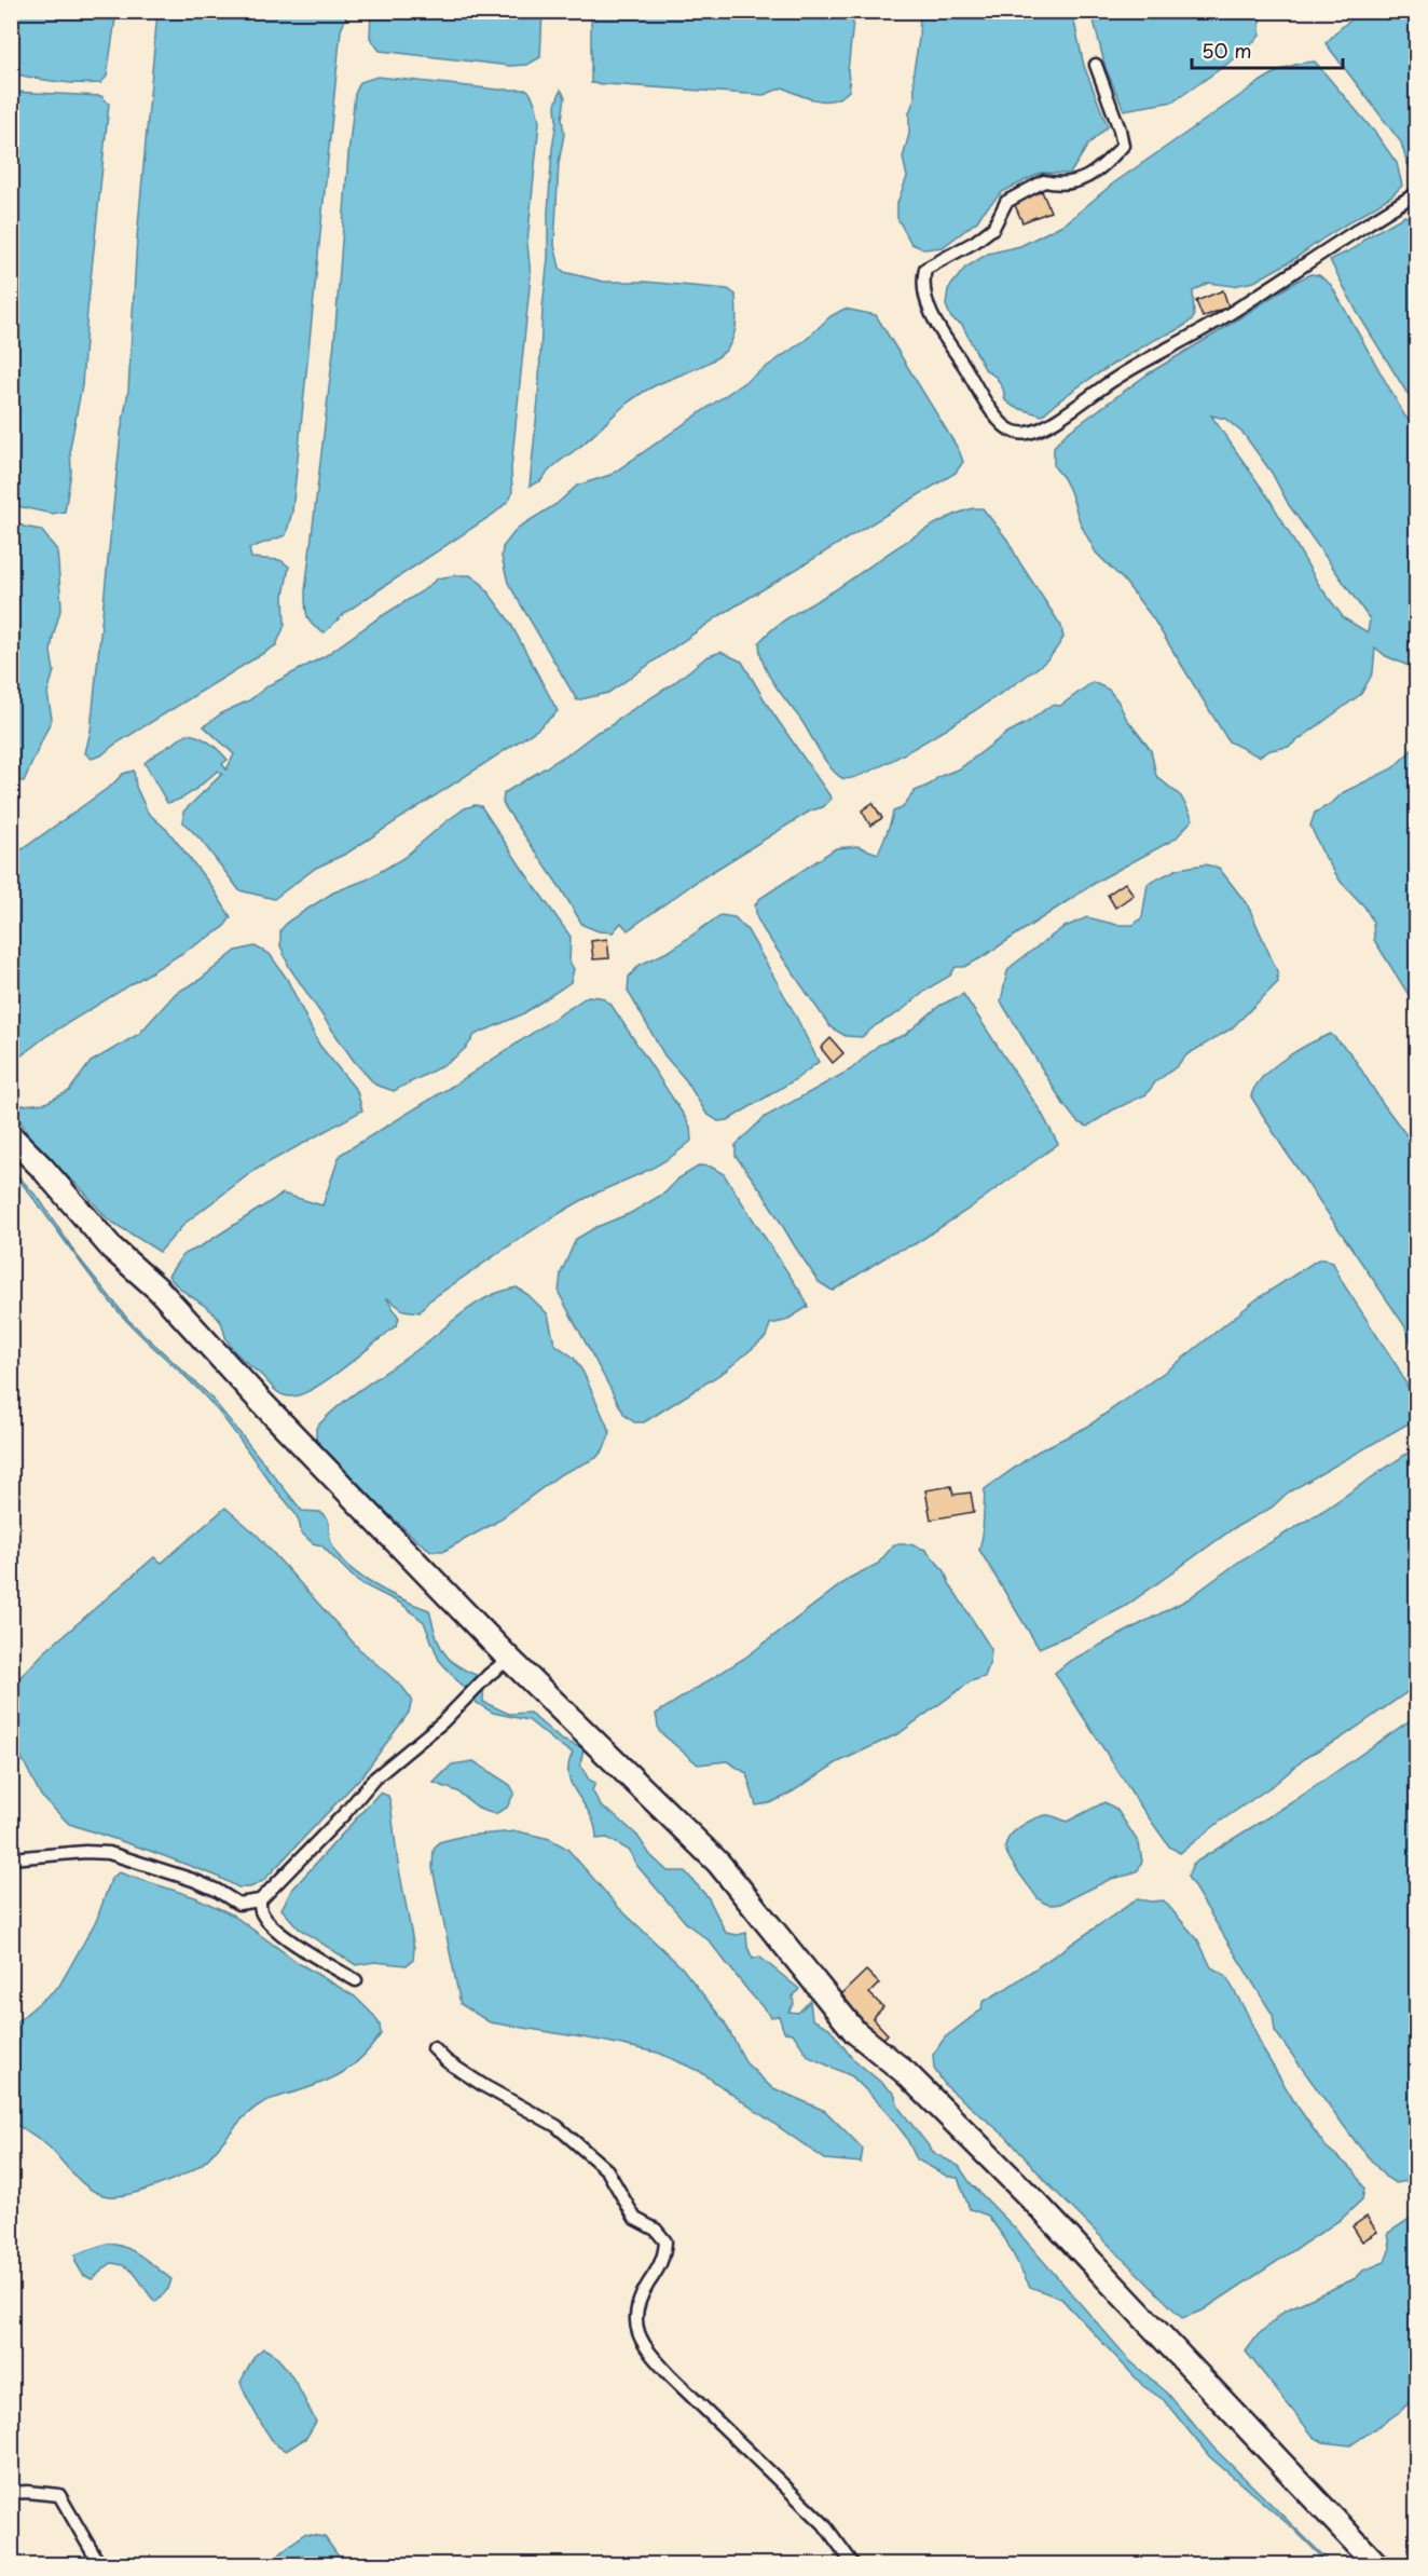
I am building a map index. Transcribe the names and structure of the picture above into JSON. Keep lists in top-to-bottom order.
{
  "scale_bar": "50 m"
}
